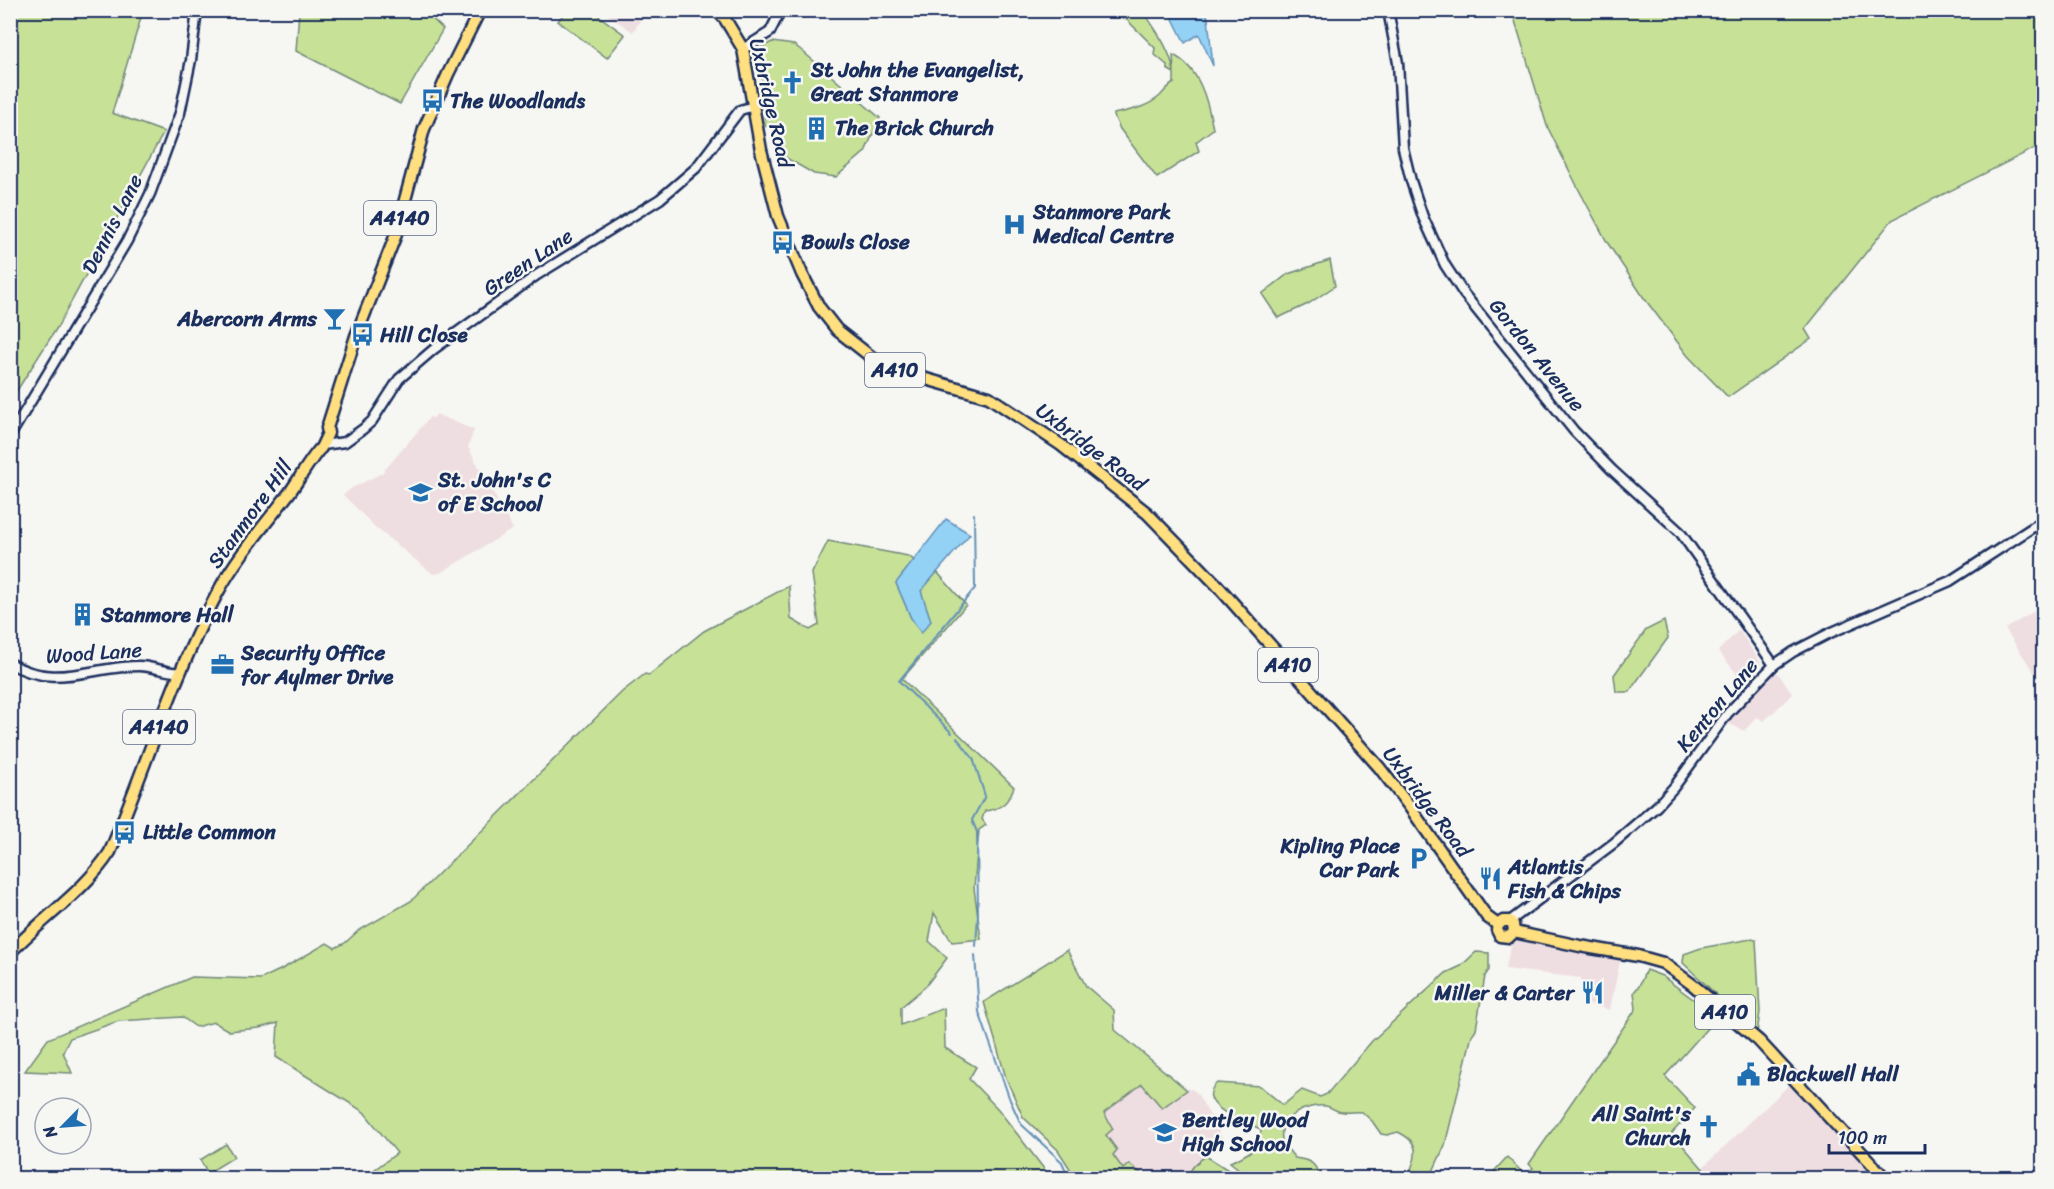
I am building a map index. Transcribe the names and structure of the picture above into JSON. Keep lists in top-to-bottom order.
{
  "streets": {
    "main road": [
      "Uxbridge Road",
      "A4140",
      "A410",
      "Stanmore Hill"
    ],
    "street": [
      "Dennis Lane",
      "Green Lane",
      "Gordon Avenue",
      "Wood Lane",
      "Kenton Lane"
    ]
  },
  "crossings": [
    ["Uxbridge Road", "Green Lane"],
    ["Uxbridge Road", "A410"],
    ["Uxbridge Road", "Kenton Lane"],
    ["Green Lane", "Stanmore Hill"],
    ["Gordon Avenue", "Kenton Lane"],
    ["A410", "Kenton Lane"],
    ["Stanmore Hill", "Wood Lane"]
  ],
  "places": {
    "church": ["St John the Evangelist, Great Stanmore", "All Saint's Church"],
    "bus stop": [
      "The Woodlands",
      "Bowls Close",
      "Hill Close",
      "Little Common"
    ],
    "building": ["The Brick Church", "Stanmore Hall"],
    "hospital": ["Stanmore Park Medical Centre"],
    "bar": ["Abercorn Arms"],
    "school or university": ["St. John's C of E School", "Bentley Wood High School"],
    "office": ["Security Office for Aylmer Drive"],
    "parking": ["Kipling Place Car Park"],
    "restaurant": ["Atlantis Fish & Chips", "Miller & Carter"],
    "public building": ["Blackwell Hall"]
  },
  "scale_bar": "100 m",
  "north": "bottom left"
}
